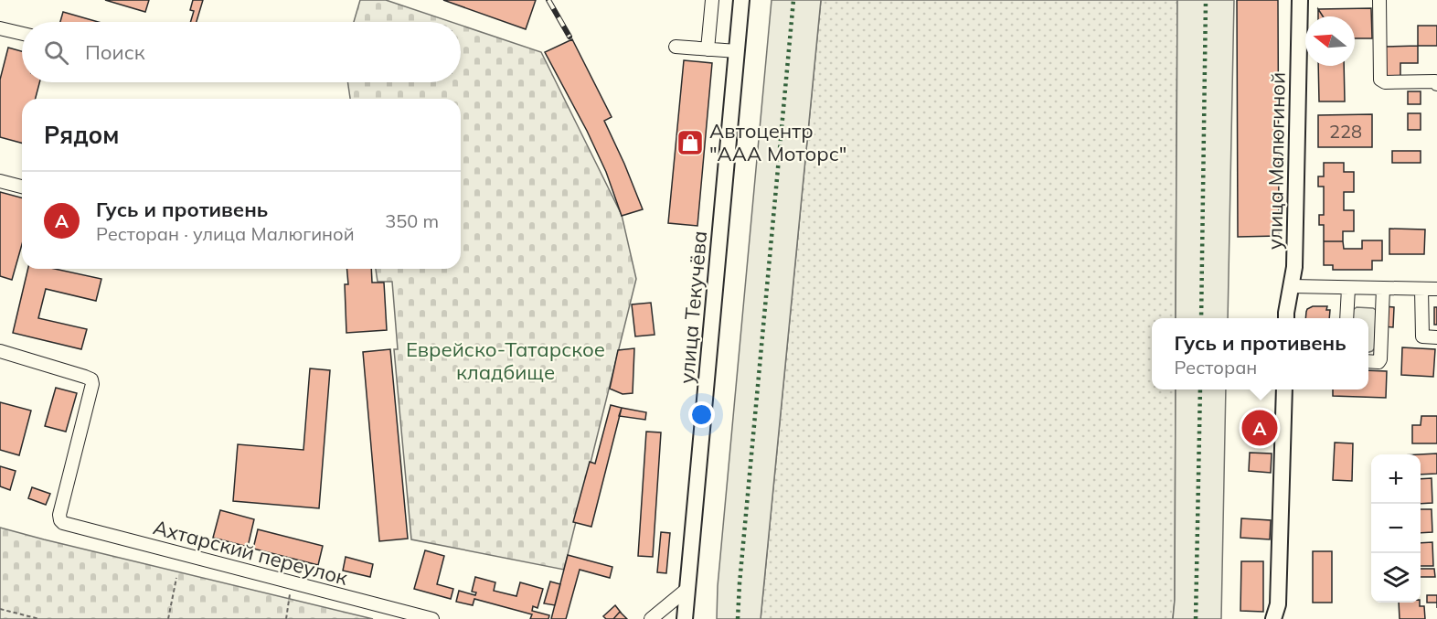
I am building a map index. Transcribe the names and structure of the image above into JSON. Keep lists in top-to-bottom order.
{
  "streets": {
    "main road": ["улица Малюгиной", "улица Текучёва"],
    "street": ["Ахтарский переулок"]
  },
  "parks": ["Еврейско-Татарское кладбище"],
  "places": {
    "shop": ["Автоцентр \"ААА Моторс\""]
  },
  "house_numbers": ["228"],
  "north": "left",
  "page": {
    "search": "Поиск",
    "heading": "Рядом",
    "list": [
      {
        "mark": "A",
        "name": "Гусь и противень",
        "note": "Ресторан · улица Малюгиной",
        "value": "350 m"
      }
    ],
    "popup": ["Гусь и противень", "Ресторан"],
    "pins": "A",
    "map_buttons": ["+", "−"]
  }
}
